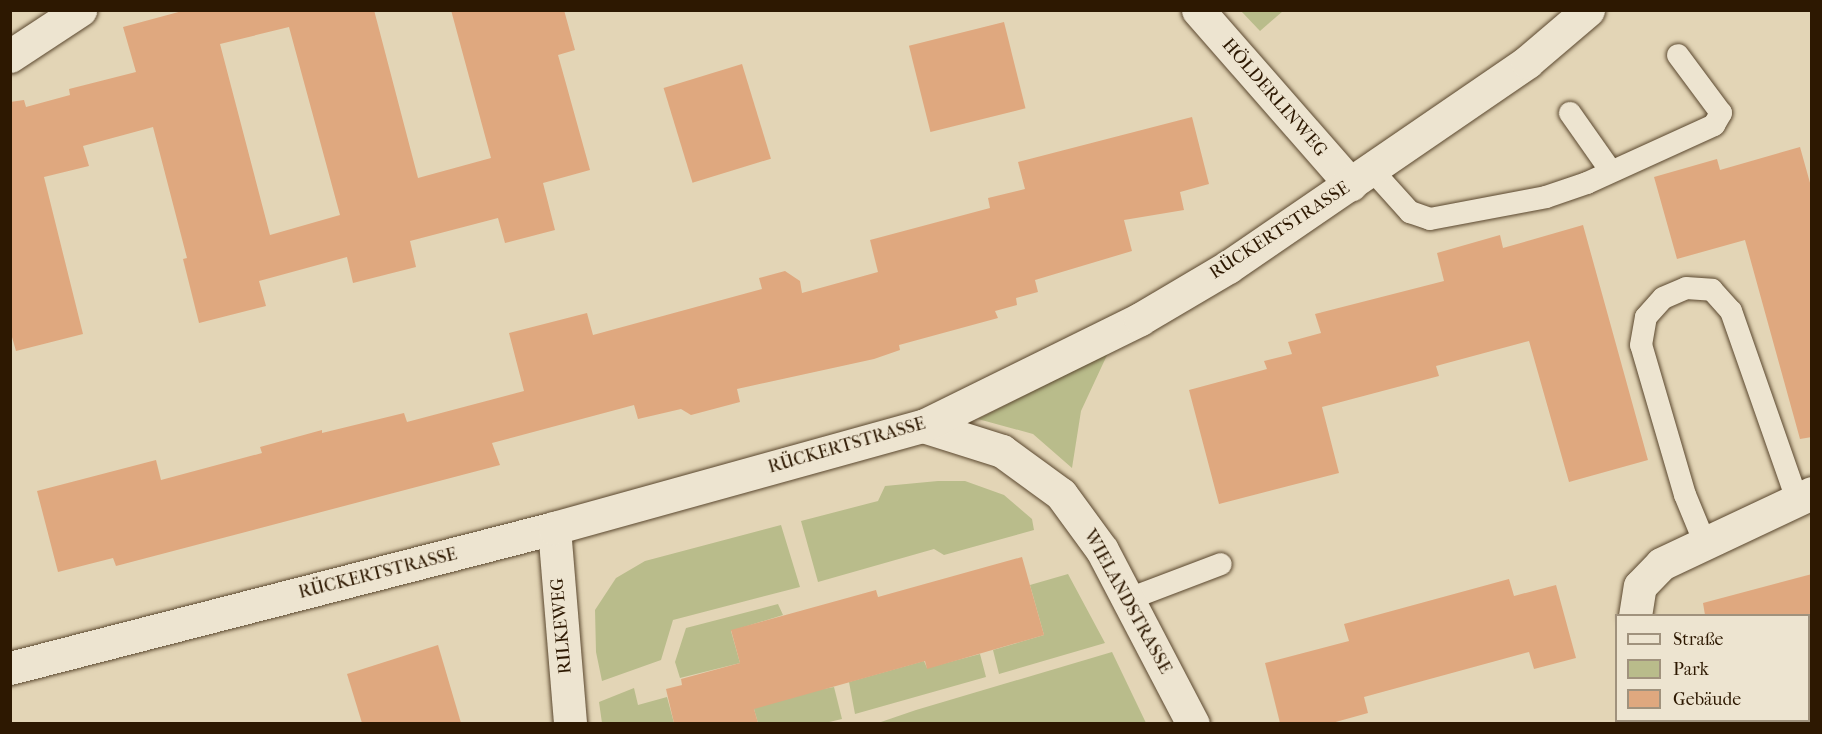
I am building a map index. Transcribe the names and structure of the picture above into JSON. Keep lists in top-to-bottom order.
{
  "streets": {
    "street": [
      "HÖLDERLINWEG",
      "RÜCKERTSTRASSE",
      "WIELANDSTRASSE",
      "RILKEWEG"
    ]
  },
  "crossings": [
    ["HÖLDERLINWEG", "RÜCKERTSTRASSE"],
    ["RÜCKERTSTRASSE", "WIELANDSTRASSE"],
    ["RÜCKERTSTRASSE", "RILKEWEG"]
  ],
  "legend": ["Straße", "Park", "Gebäude"]
}
